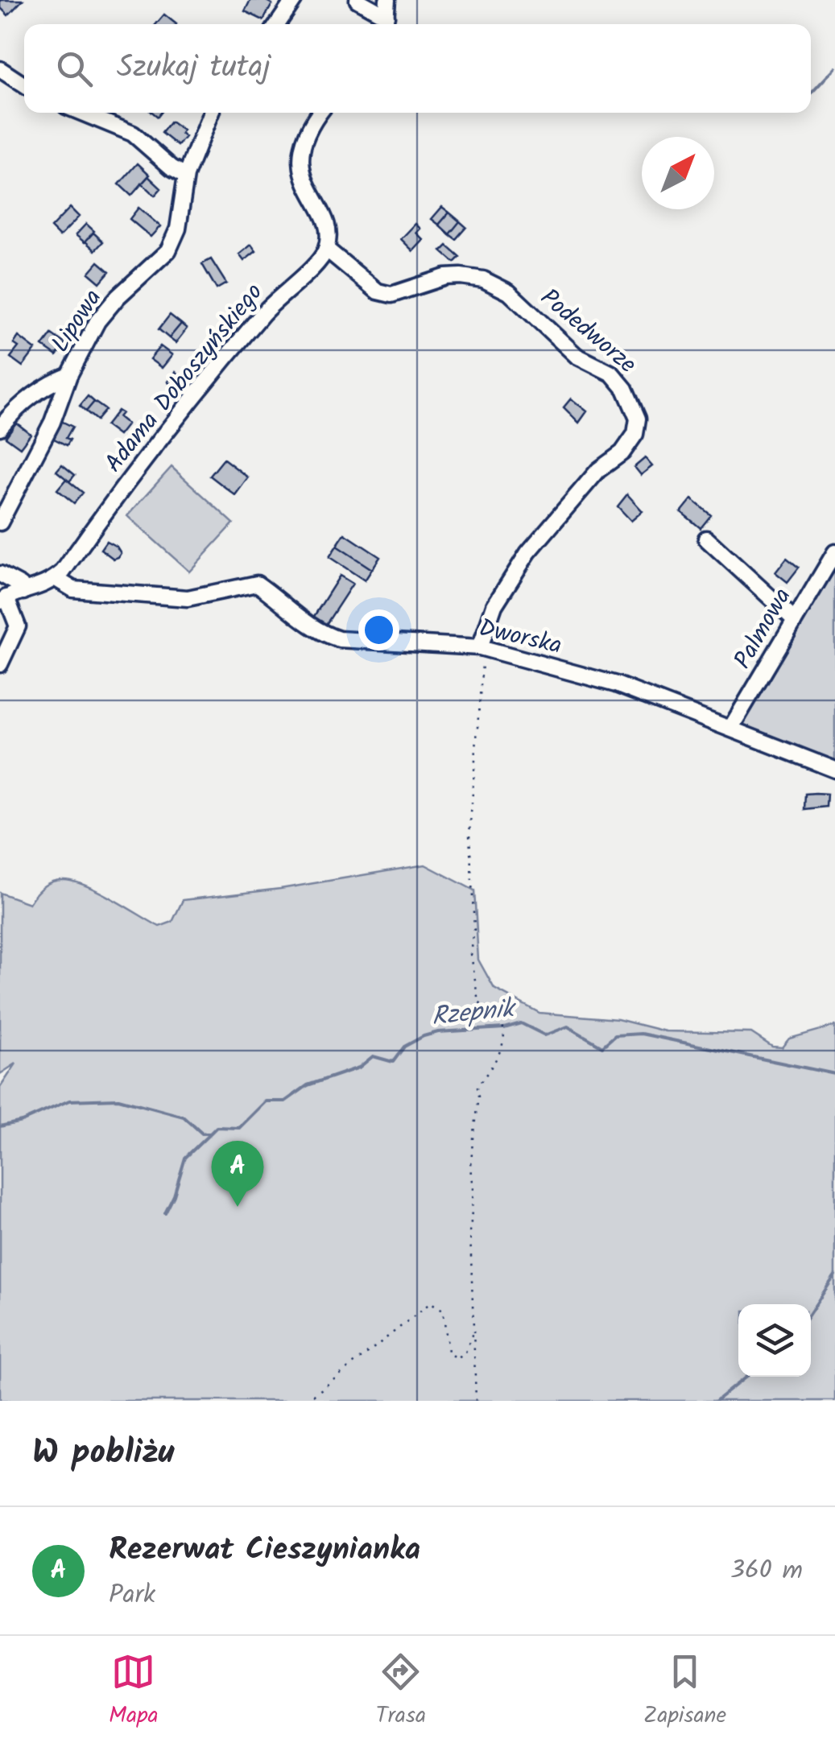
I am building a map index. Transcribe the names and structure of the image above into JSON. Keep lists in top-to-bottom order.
{
  "streets": {
    "street": [
      "Lipowa",
      "Podedworze",
      "Adama Doboszyńskiego",
      "Palmowa",
      "Dworska"
    ]
  },
  "crossings": [
    ["Podedworze", "Adama Doboszyńskiego"],
    ["Podedworze", "Dworska"],
    ["Adama Doboszyńskiego", "Dworska"],
    ["Palmowa", "Dworska"]
  ],
  "water": ["Rzepnik"],
  "north": "top right",
  "page": {
    "search": "Szukaj tutaj",
    "pins": "A",
    "heading": "W pobliżu",
    "list": [
      {
        "mark": "A",
        "name": "Rezerwat Cieszynianka",
        "note": "Park",
        "value": "360 m"
      }
    ],
    "nav": ["Mapa", "Trasa", "Zapisane"]
  }
}
